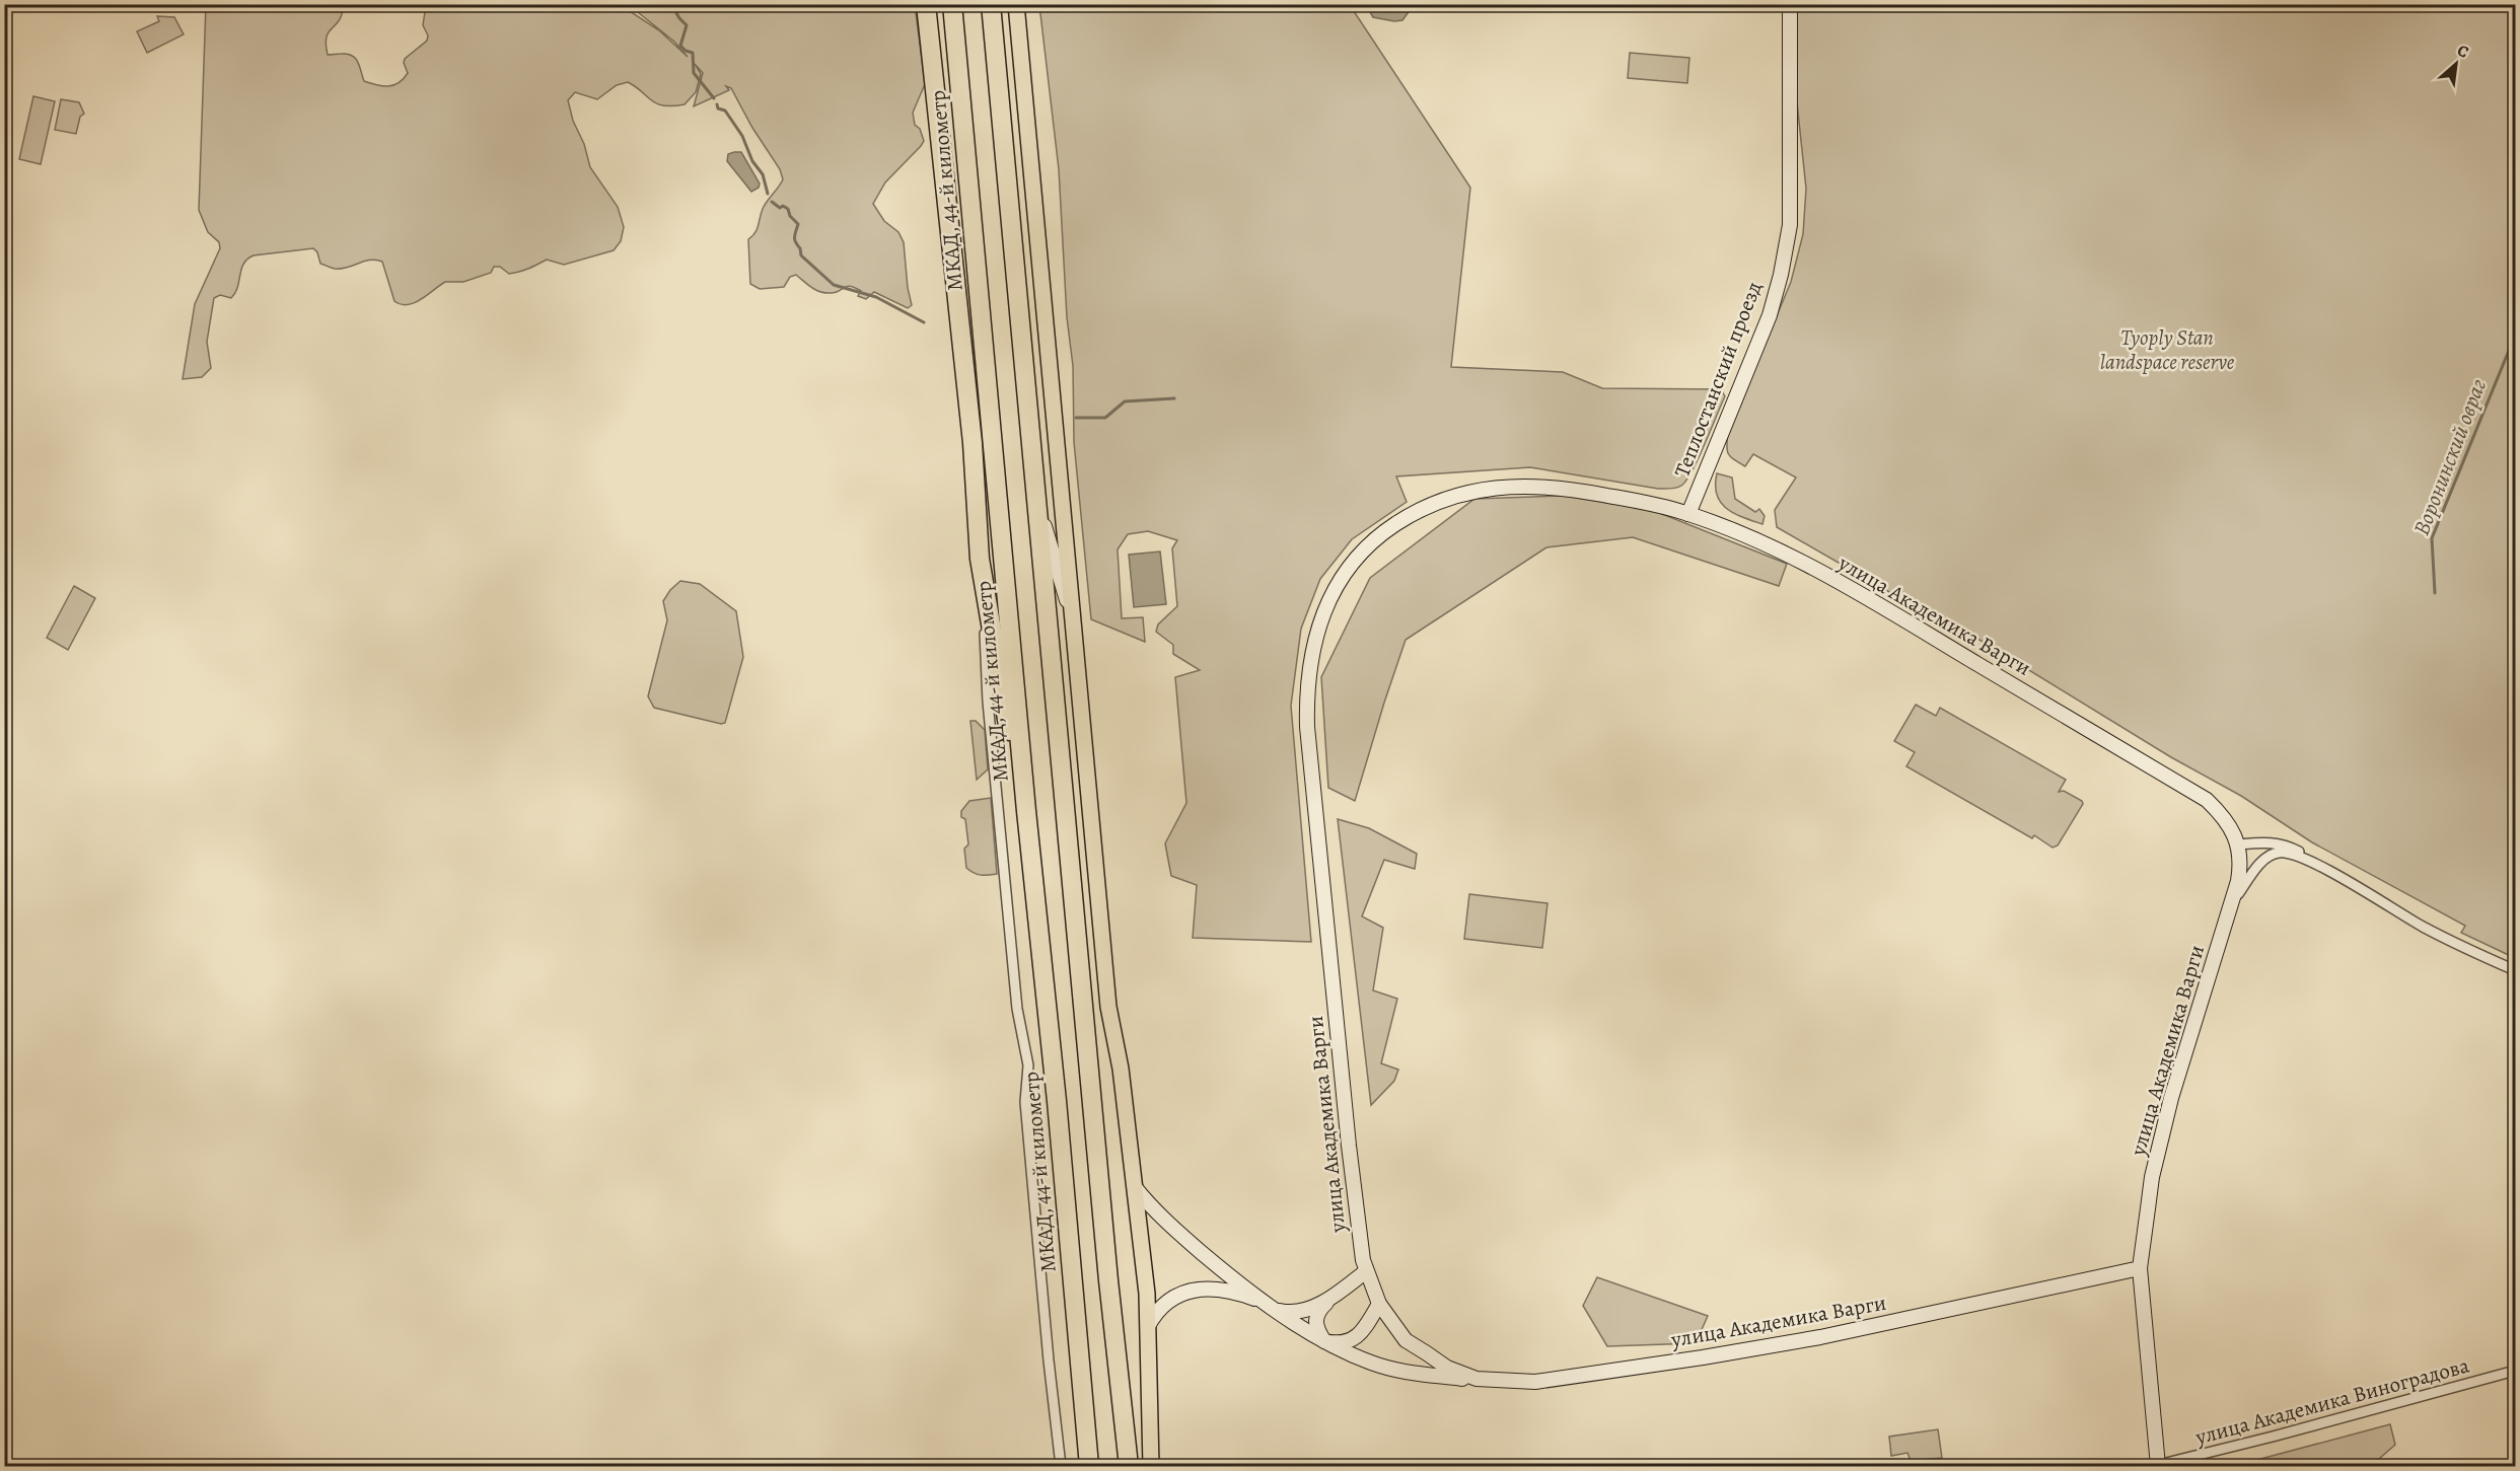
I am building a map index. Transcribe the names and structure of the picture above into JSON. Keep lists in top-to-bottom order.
{
  "streets": {
    "highway": ["МКАД, 44-й километр"],
    "street": ["Теплостанский проезд", "улица Академика Варги", "улица Академика Виноградова"]
  },
  "crossings": [
    ["Теплостанский проезд", "улица Академика Варги"]
  ],
  "water": ["Воронинский овраг"],
  "parks": ["Tyoply Stan landspace reserve"],
  "north": "top right"
}
